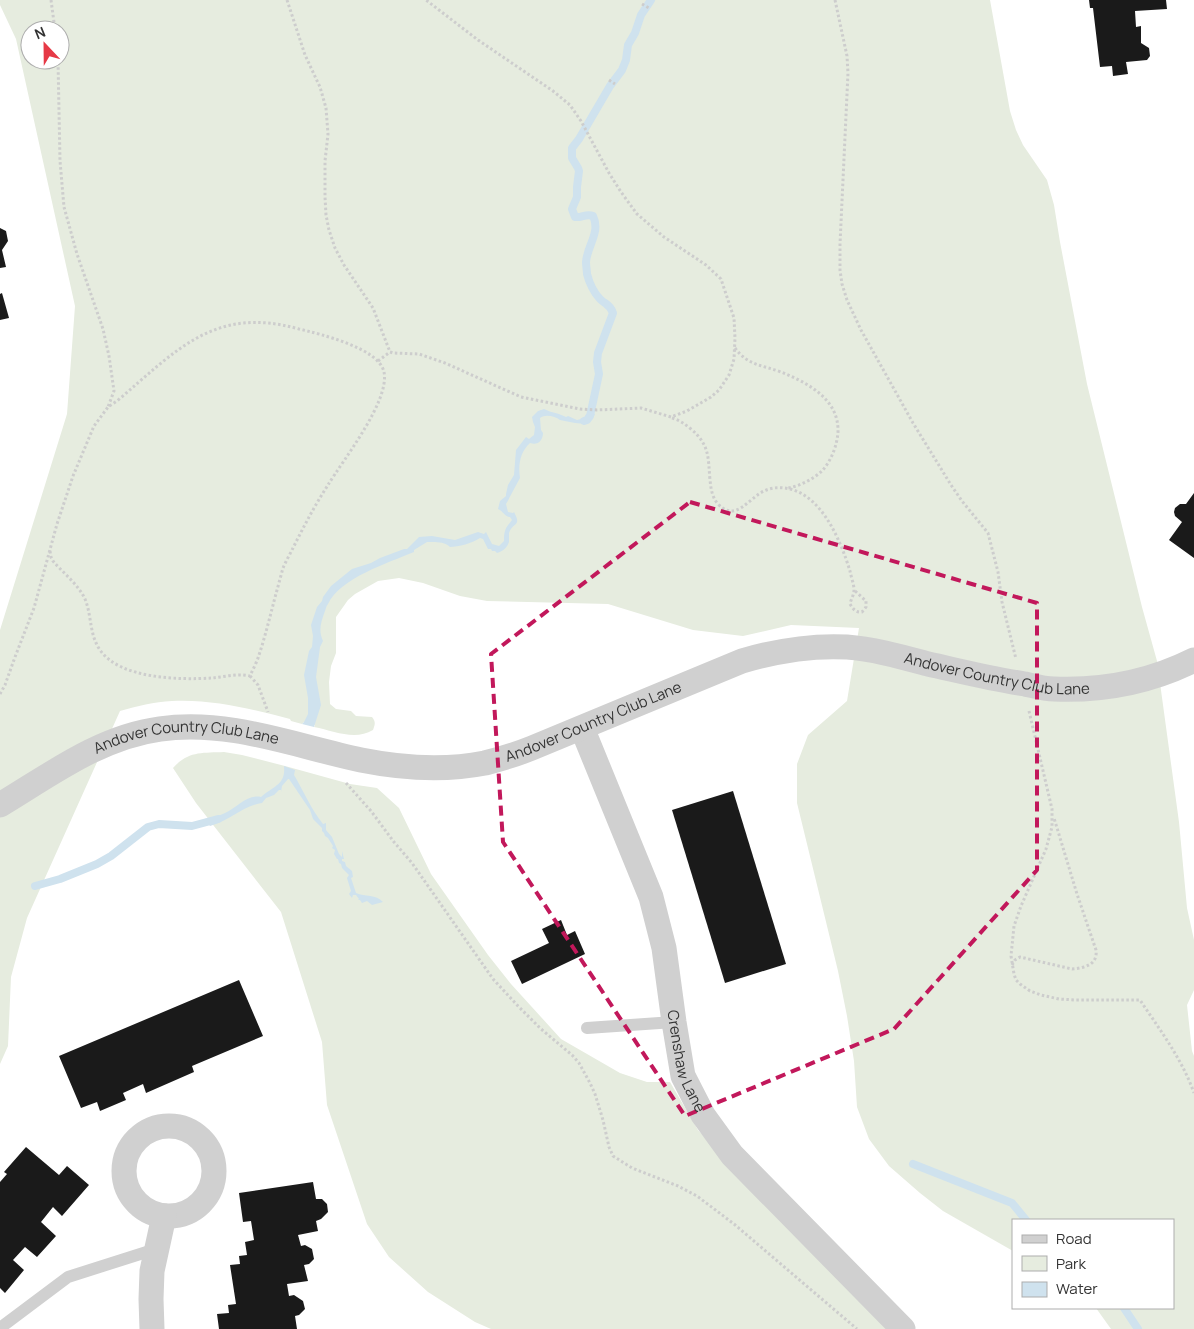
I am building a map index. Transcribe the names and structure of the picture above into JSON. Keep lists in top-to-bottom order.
{
  "streets": {
    "street": ["Andover Country Club Lane", "Crenshaw Lane"]
  },
  "crossings": [
    ["Andover Country Club Lane", "Crenshaw Lane"]
  ],
  "legend": ["Road", "Park", "Water"],
  "north": "top"
}
